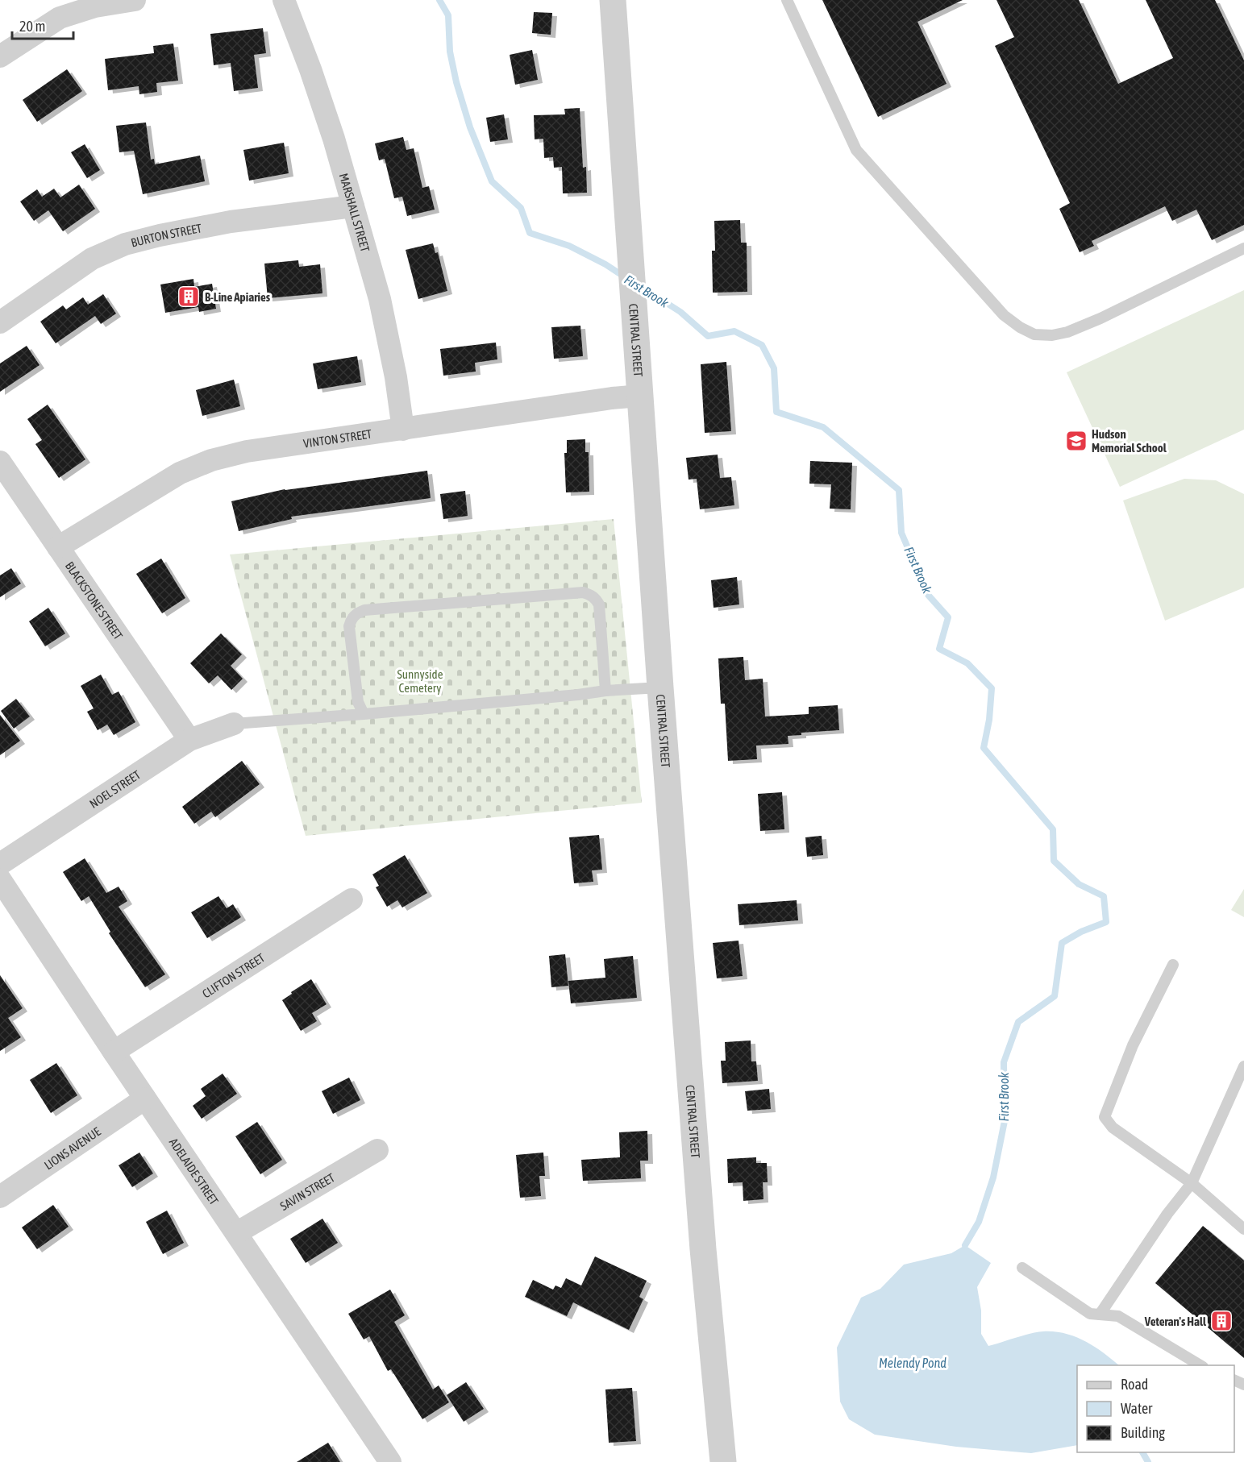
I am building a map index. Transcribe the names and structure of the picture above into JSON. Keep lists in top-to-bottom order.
{
  "streets": {
    "street": [
      "MARSHALL STREET",
      "BURTON STREET",
      "CENTRAL STREET",
      "VINTON STREET",
      "BLACKSTONE STREET",
      "NOEL STREET",
      "CLIFTON STREET",
      "LIONS AVENUE",
      "ADELAIDE STREET",
      "SAVIN STREET"
    ]
  },
  "crossings": [
    ["MARSHALL STREET", "BURTON STREET"],
    ["MARSHALL STREET", "VINTON STREET"],
    ["CENTRAL STREET", "VINTON STREET"],
    ["VINTON STREET", "BLACKSTONE STREET"],
    ["BLACKSTONE STREET", "NOEL STREET"],
    ["CLIFTON STREET", "ADELAIDE STREET"],
    ["LIONS AVENUE", "ADELAIDE STREET"],
    ["ADELAIDE STREET", "SAVIN STREET"]
  ],
  "water": ["First Brook", "Melendy Pond"],
  "parks": ["Sunnyside Cemetery"],
  "places": {
    "building": ["B-Line Apiaries", "Veteran's Hall"],
    "school or university": ["Hudson Memorial School"]
  },
  "legend": ["Road", "Water", "Building"],
  "scale_bar": "20 m"
}
